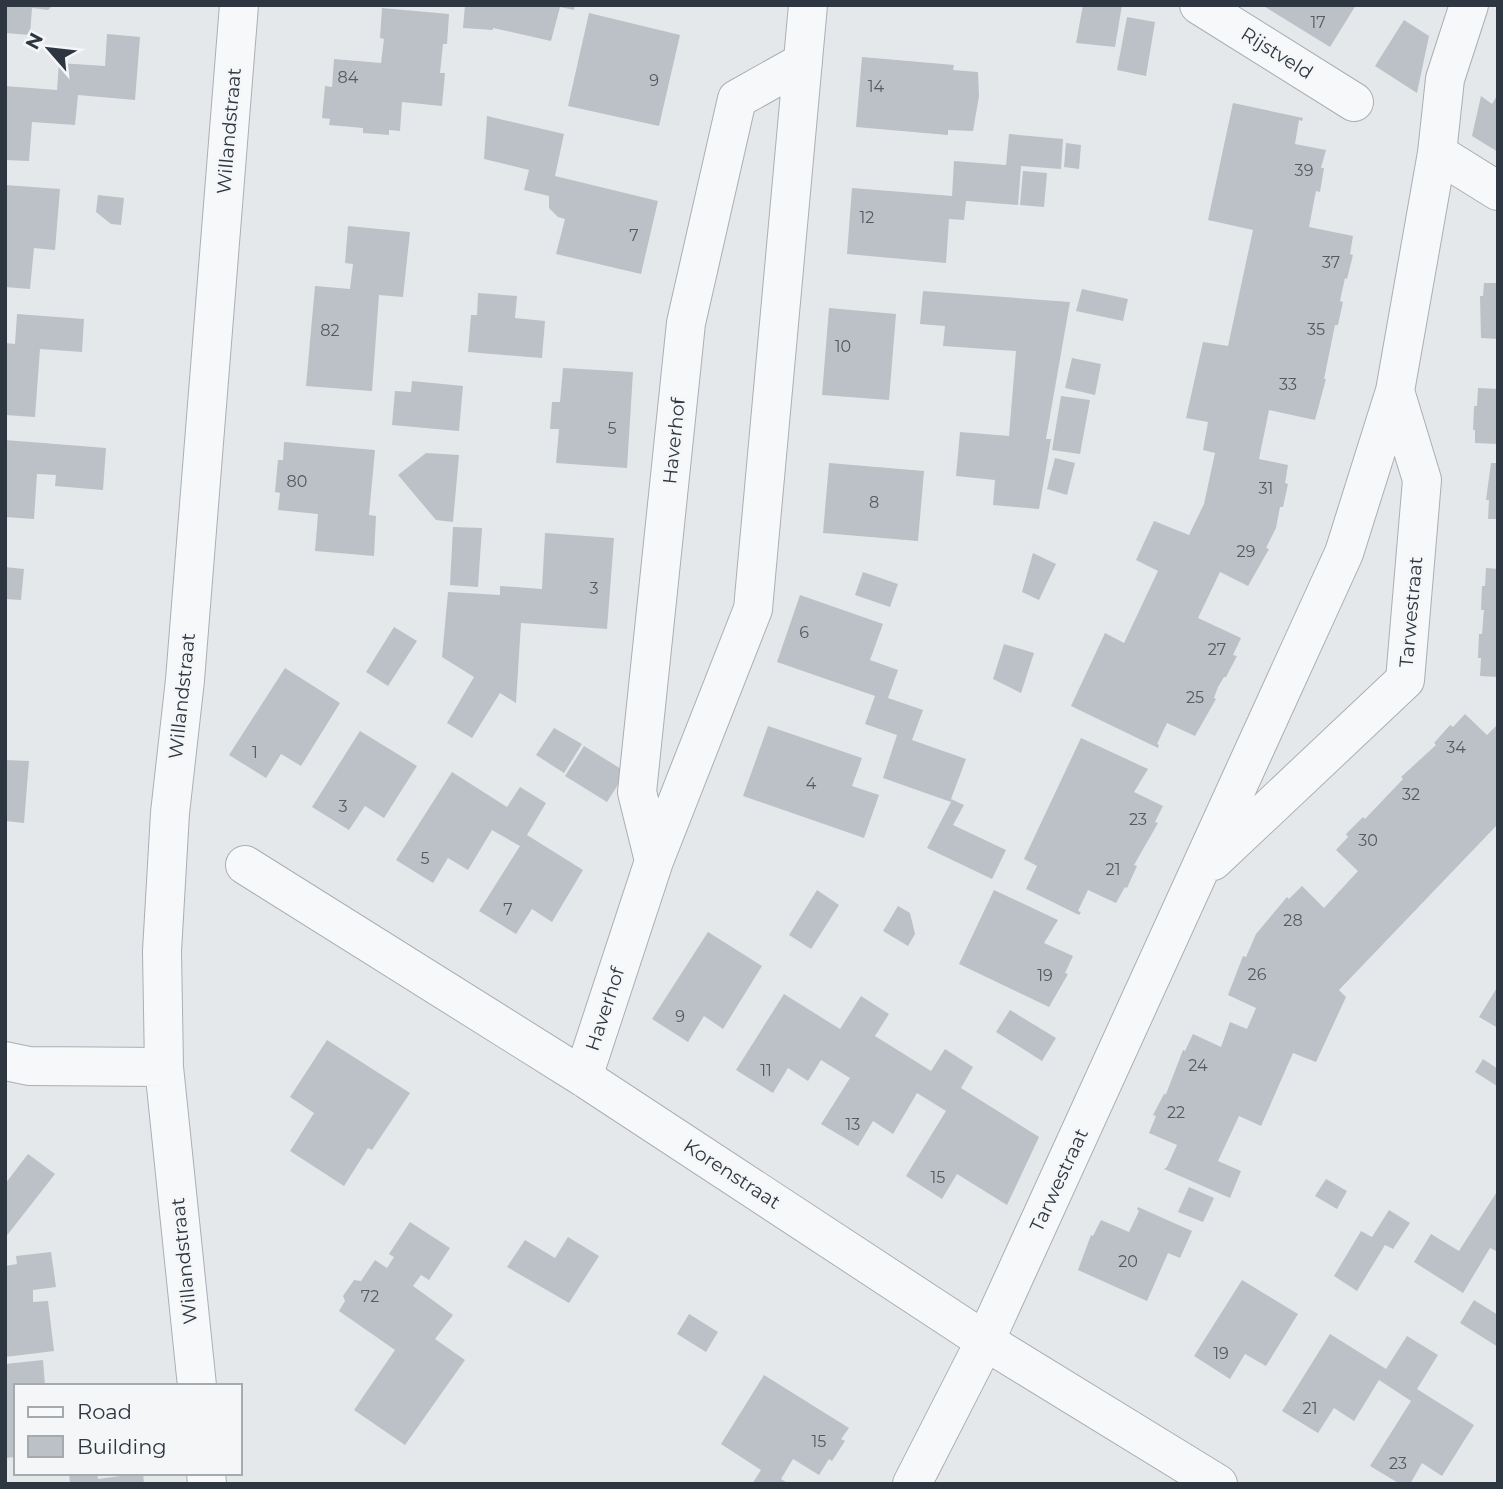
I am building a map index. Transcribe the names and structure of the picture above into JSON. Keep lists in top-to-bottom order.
{
  "streets": {
    "street": [
      "Rijstveld",
      "Willandstraat",
      "Haverhof",
      "Tarwestraat",
      "Korenstraat"
    ]
  },
  "crossings": [
    ["Haverhof", "Korenstraat"],
    ["Tarwestraat", "Korenstraat"]
  ],
  "house_numbers": [
    "17",
    "84",
    "9",
    "14",
    "39",
    "12",
    "7",
    "37",
    "35",
    "82",
    "10",
    "33",
    "5",
    "80",
    "31",
    "8",
    "29",
    "3",
    "6",
    "27",
    "25",
    "34",
    "1",
    "4",
    "32",
    "3",
    "23",
    "30",
    "5",
    "21",
    "7",
    "28",
    "26",
    "19",
    "9",
    "24",
    "11",
    "22",
    "13",
    "15",
    "20",
    "72",
    "19",
    "21",
    "15",
    "23"
  ],
  "legend": ["Road", "Building"],
  "north": "top left"
}
